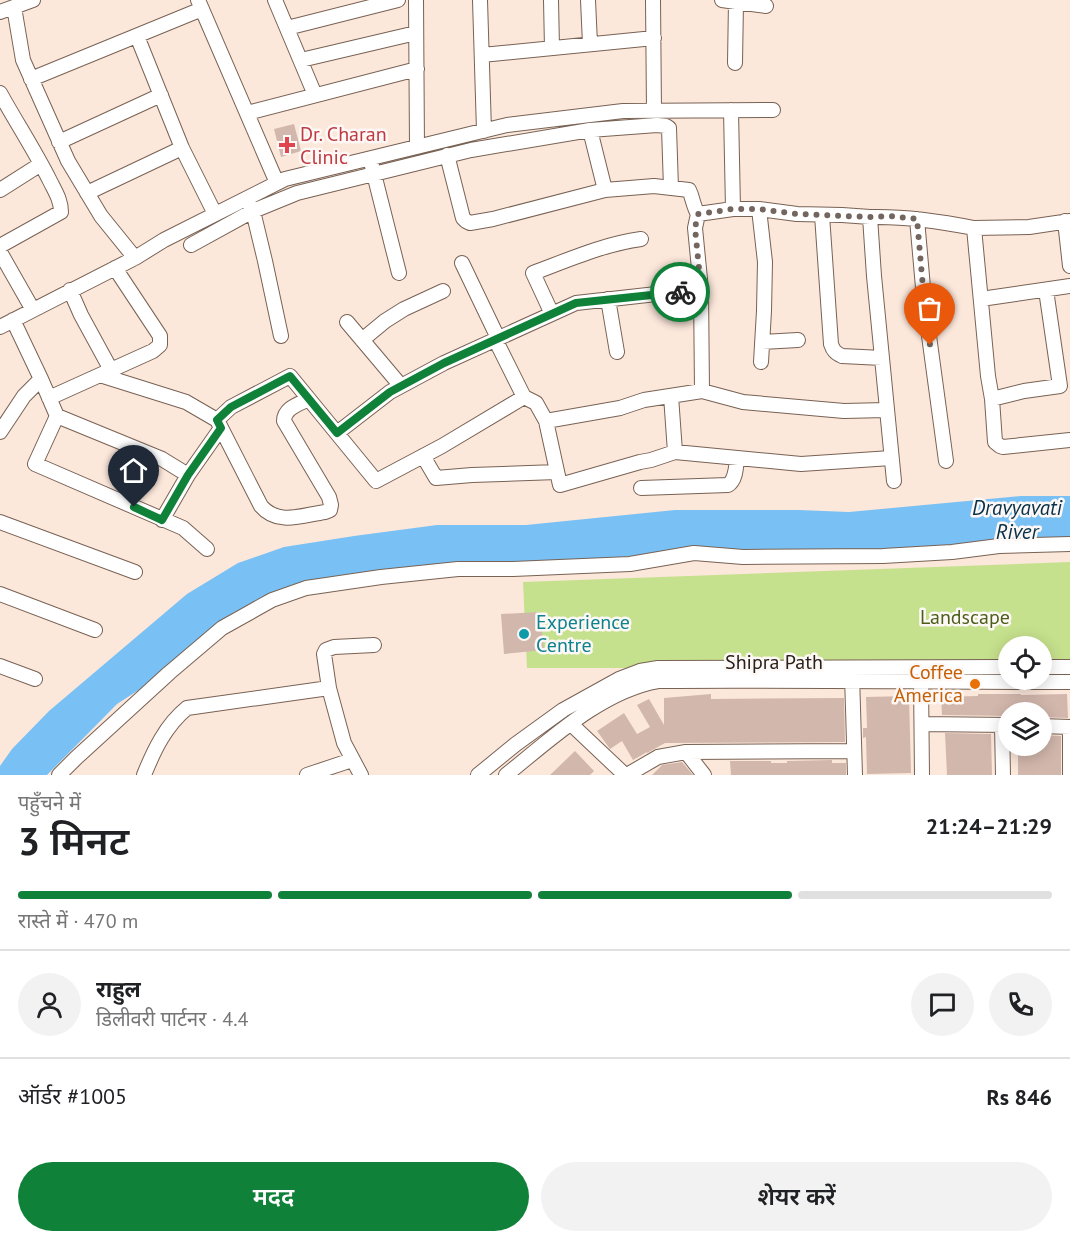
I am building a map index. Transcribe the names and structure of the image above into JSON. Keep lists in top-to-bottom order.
{
  "streets": {
    "street": ["Shipra Path"]
  },
  "water": ["Dravyavati River"],
  "parks": ["Landscape"],
  "places": {
    "health": ["Dr. Charan Clinic"],
    "other": ["Experience Centre", "Coffee America"]
  },
  "page": {
    "heading": ["3 मिनट", "पहुँचने में", "21:24–21:29"],
    "panel": [
      "राहुल",
      "डिलीवरी पार्टनर · 4.4",
      "ऑर्डर #1005",
      "Rs 846"
    ],
    "bar": "रास्ते में · 470 m",
    "buttons": ["मदद", "शेयर करें"]
  }
}
